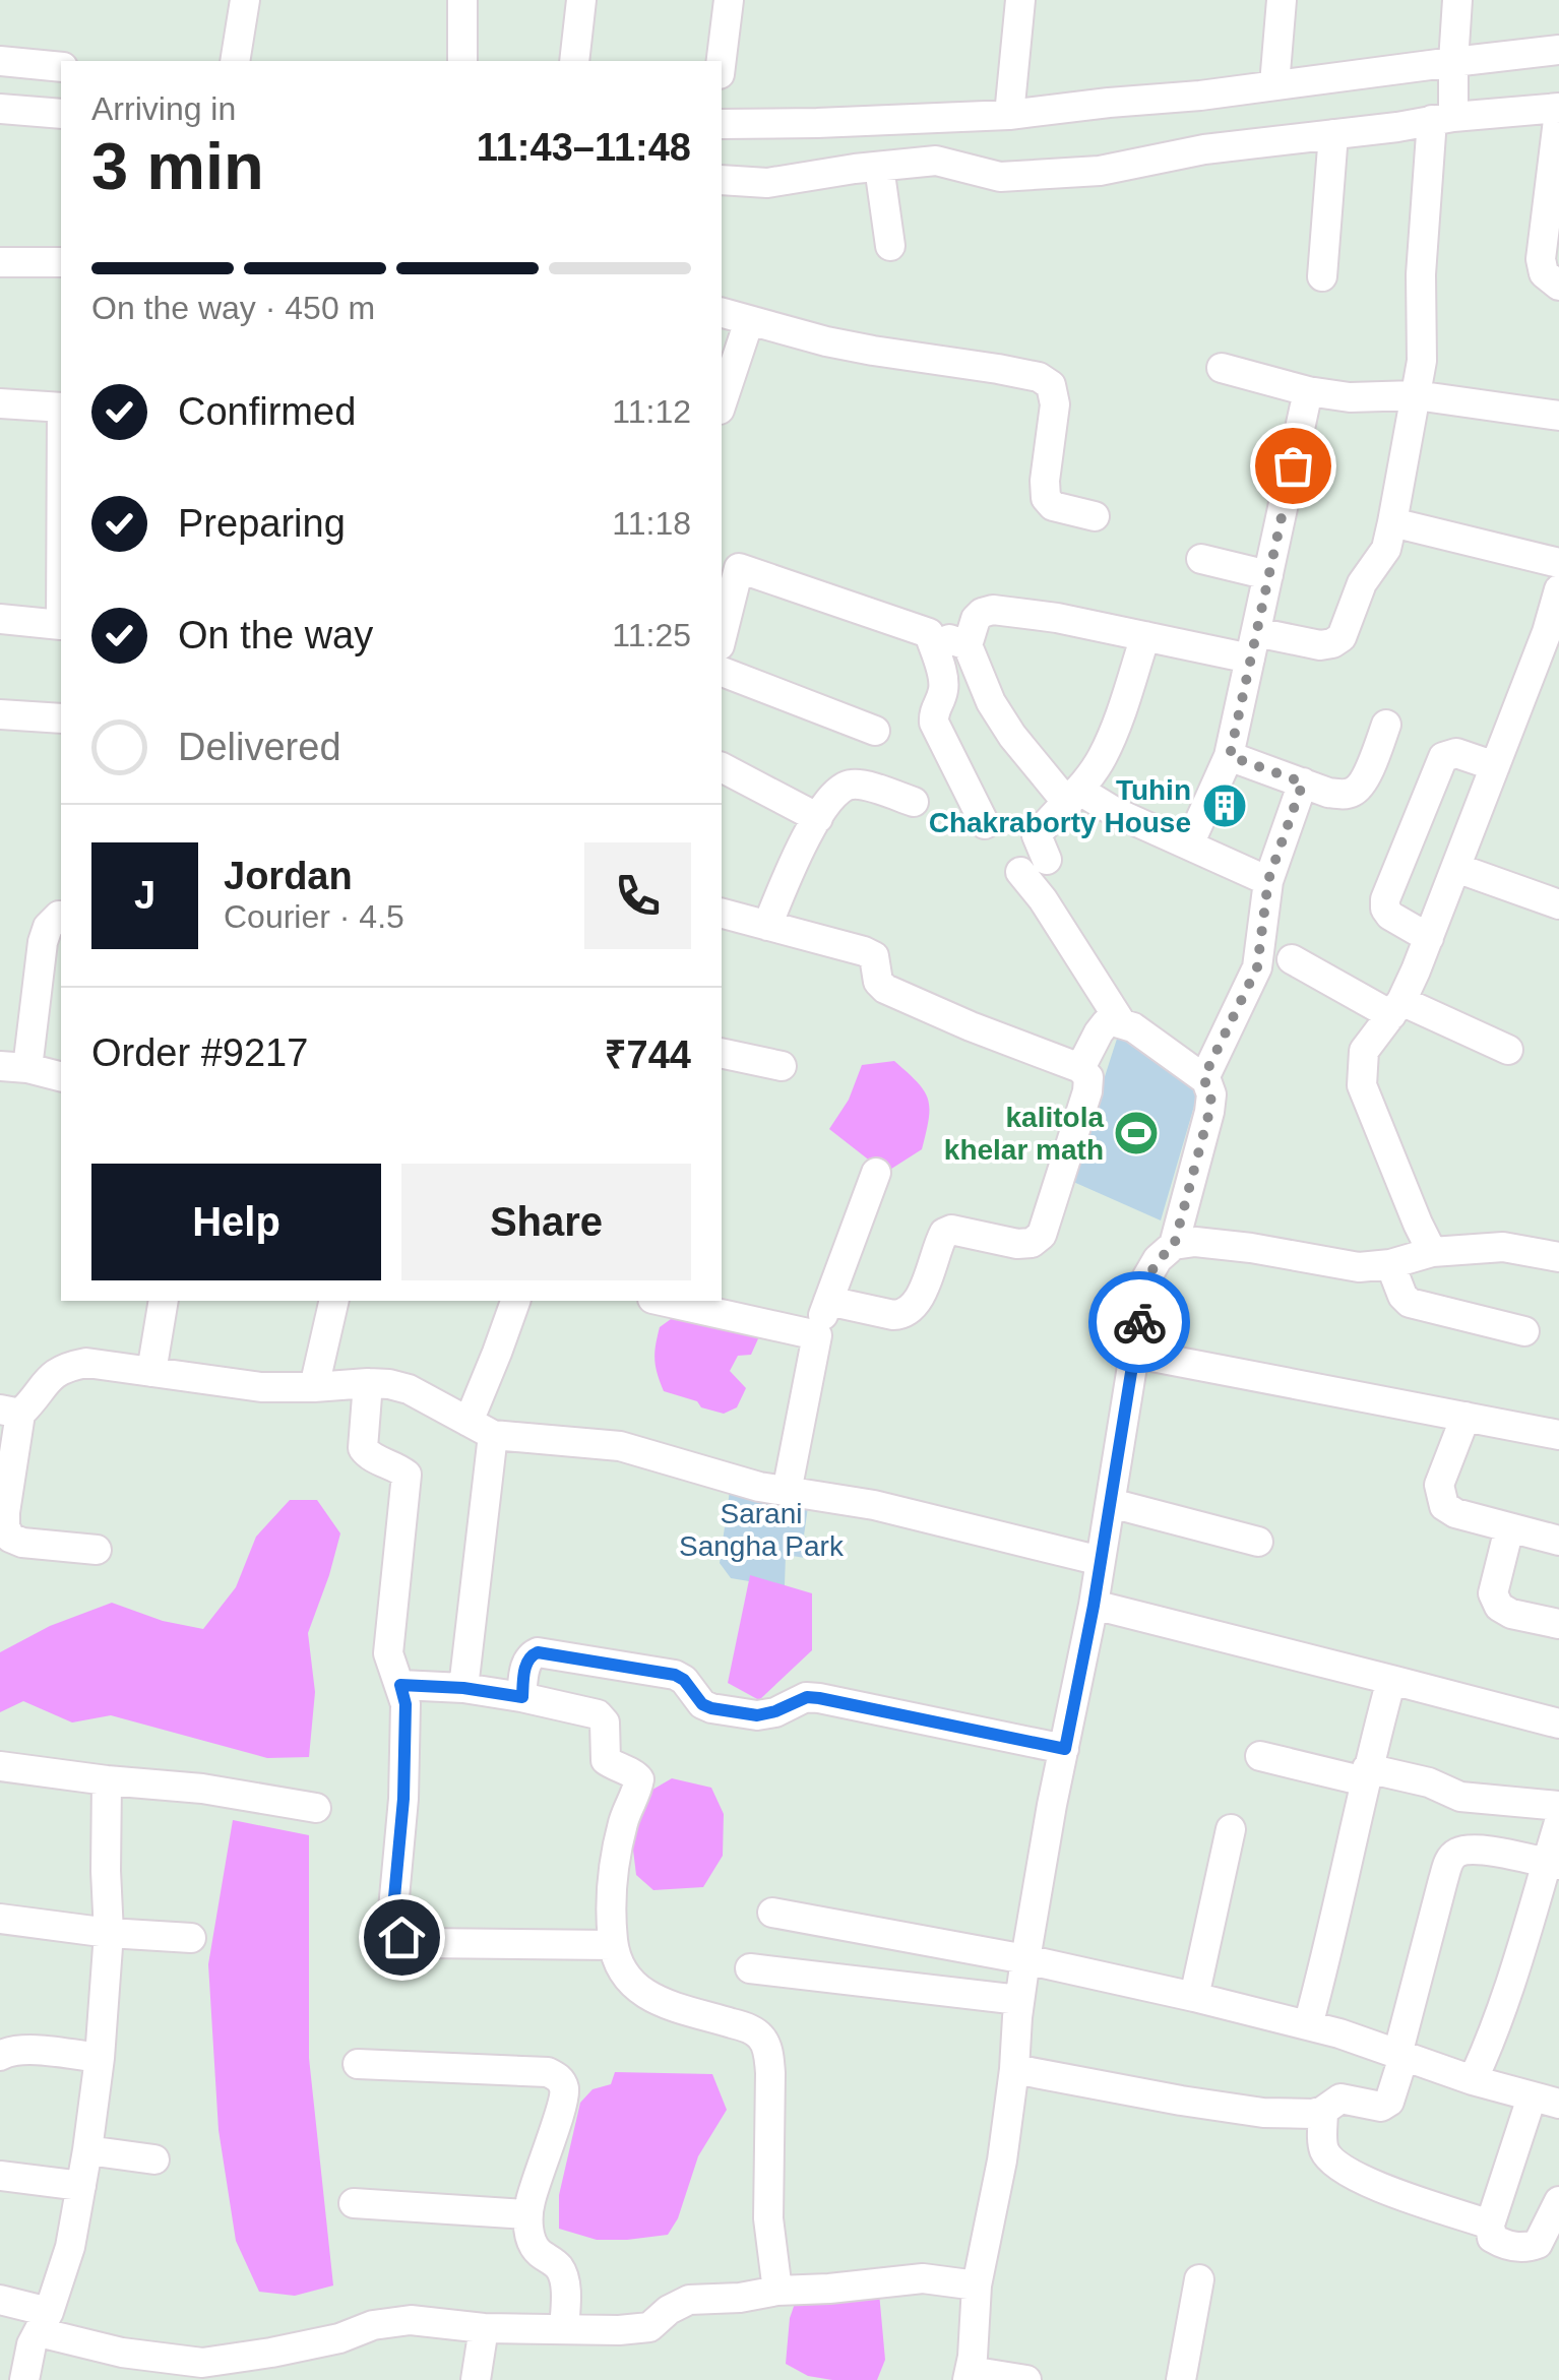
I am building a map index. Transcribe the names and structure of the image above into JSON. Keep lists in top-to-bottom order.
{
  "parks": ["Sarani Sangha Park"],
  "places": {
    "building": ["Tuhin Chakraborty House"],
    "sports": ["kalitola khelar math"]
  },
  "page": {
    "heading": ["3 min", "Arriving in", "11:43–11:48"],
    "panel": [
      "Jordan",
      "Courier · 4.5",
      "Order #9217",
      "₹744"
    ],
    "bar": "On the way · 450 m",
    "list": [
      ["Confirmed", "11:12"],
      ["Preparing", "11:18"],
      ["On the way", "11:25"],
      "Delivered"
    ],
    "round": "J",
    "buttons": ["Help", "Share"]
  }
}
